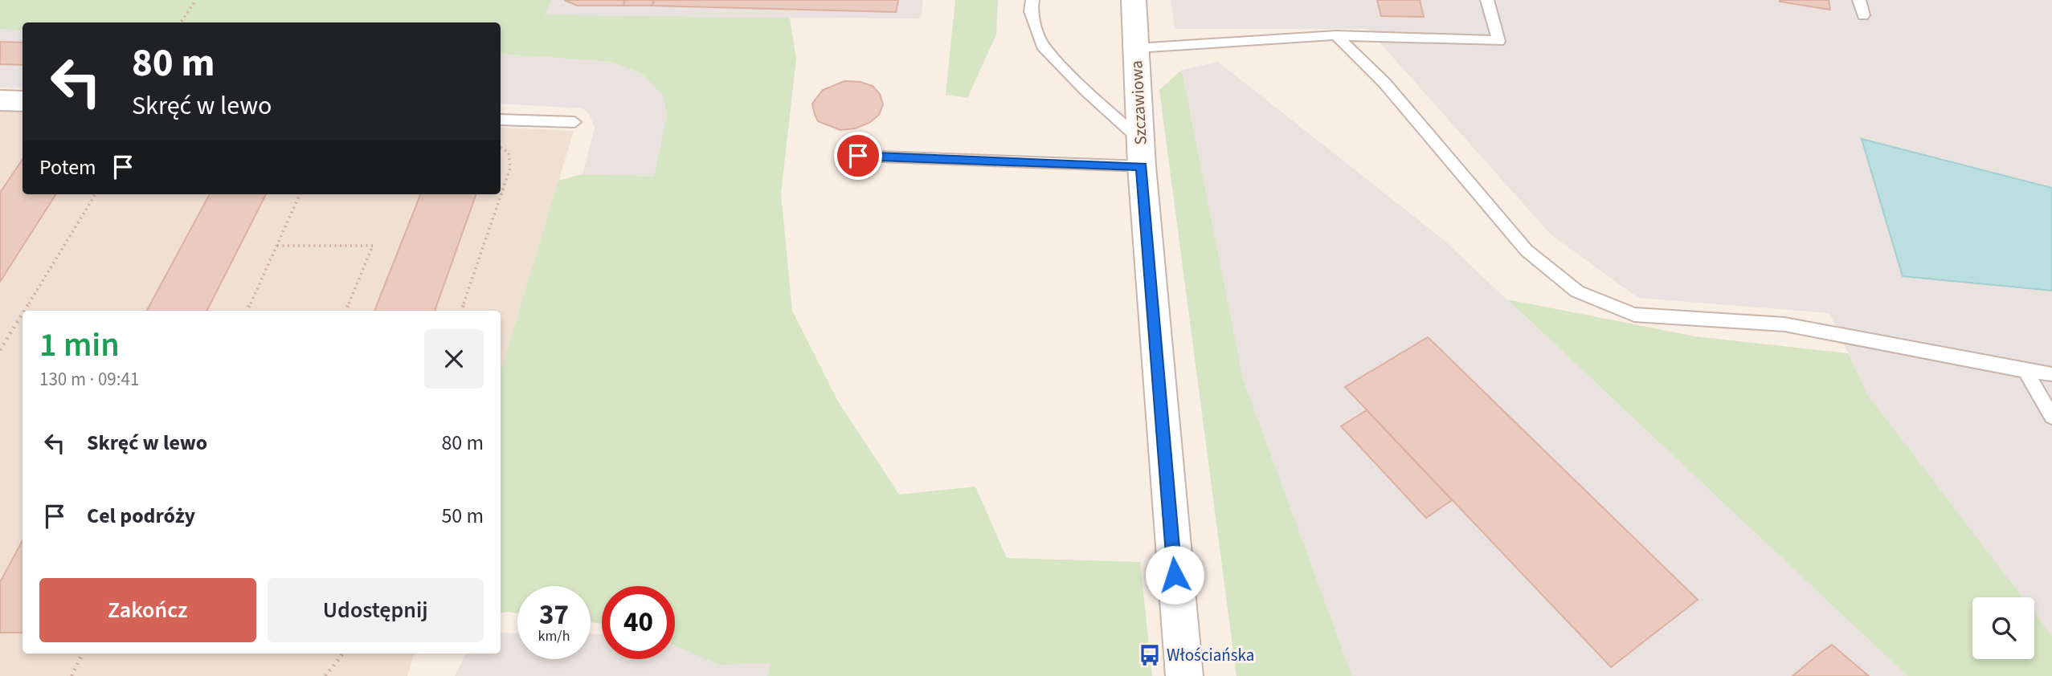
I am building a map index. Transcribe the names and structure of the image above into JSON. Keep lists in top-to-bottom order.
{
  "streets": {
    "street": ["Szczawiowa"]
  },
  "places": {
    "bus stop": ["Włościańska"]
  },
  "page": {
    "turn": ["80 m", "Skręć w lewo"],
    "then": "Potem",
    "heading": ["1 min", "130 m · 09:41"],
    "list": [
      {
        "name": "Skręć w lewo",
        "value": "80 m"
      },
      {
        "name": "Cel podróży",
        "value": "50 m"
      }
    ],
    "buttons": ["Zakończ", "Udostępnij"],
    "speed": "37 km/h",
    "limit": "40"
  }
}
